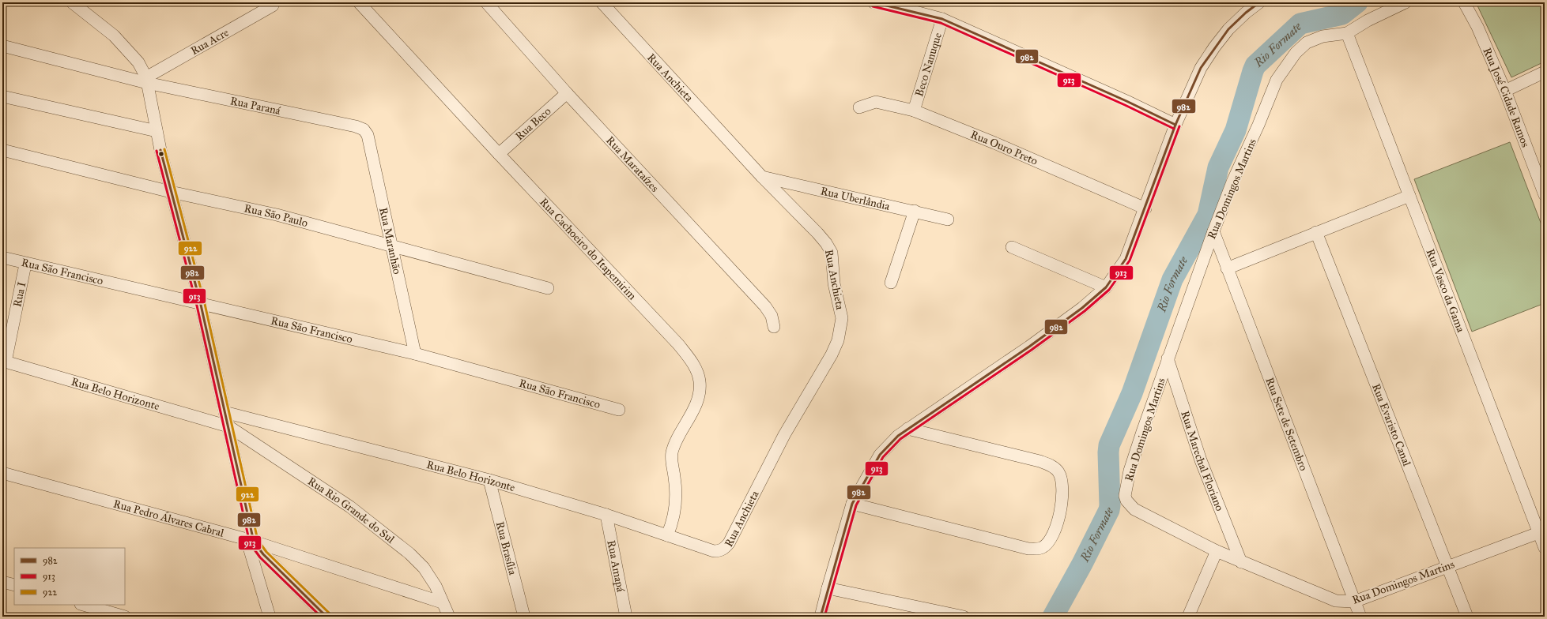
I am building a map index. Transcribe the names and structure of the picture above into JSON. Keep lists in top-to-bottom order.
{
  "streets": {
    "street": [
      "Rua Acre",
      "Beco Nanuque",
      "Rua Anchieta",
      "Rua José Cidade Ramos",
      "Rua Paraná",
      "Rua Beco",
      "Rua Ouro Preto",
      "Rua Marataízes",
      "Rua Domingos Martins",
      "Rua Uberlândia",
      "Rua São Paulo",
      "Rua Maranhão",
      "Rua Cachoeiro do Itapemirim",
      "Rua São Francisco",
      "Rua Vasco da Gama",
      "Rua I",
      "Rua Belo Horizonte",
      "Rua Sete de Setembro",
      "Rua Evaristo Canal",
      "Rua Marechal Floriano",
      "Rua Rio Grande do Sul",
      "Rua Pedro Álvares Cabral",
      "Rua Brasília",
      "Rua Amapá"
    ]
  },
  "crossings": [
    ["Rua Acre", "Rua Paraná"],
    ["Beco Nanuque", "Rua Ouro Preto"],
    ["Rua Anchieta", "Rua Uberlândia"],
    ["Rua Anchieta", "Rua Belo Horizonte"],
    ["Rua Paraná", "Rua Maranhão"],
    ["Rua Beco", "Rua Marataízes"],
    ["Rua Beco", "Rua Cachoeiro do Itapemirim"],
    ["Rua Domingos Martins", "Rua Vasco da Gama"],
    ["Rua Domingos Martins", "Rua Sete de Setembro"],
    ["Rua Domingos Martins", "Rua Evaristo Canal"],
    ["Rua Domingos Martins", "Rua Marechal Floriano"],
    ["Rua São Paulo", "Rua Maranhão"],
    ["Rua Maranhão", "Rua São Francisco"],
    ["Rua Cachoeiro do Itapemirim", "Rua Belo Horizonte"],
    ["Rua São Francisco", "Rua I"],
    ["Rua I", "Rua Belo Horizonte"],
    ["Rua Belo Horizonte", "Rua Rio Grande do Sul"],
    ["Rua Belo Horizonte", "Rua Brasília"],
    ["Rua Belo Horizonte", "Rua Amapá"],
    ["Rua Rio Grande do Sul", "Rua Pedro Álvares Cabral"]
  ],
  "water": ["Rio Formate"],
  "lines": ["transit line 982", "transit line 913", "transit line 922"],
  "legend": ["982", "913", "922"]
}
